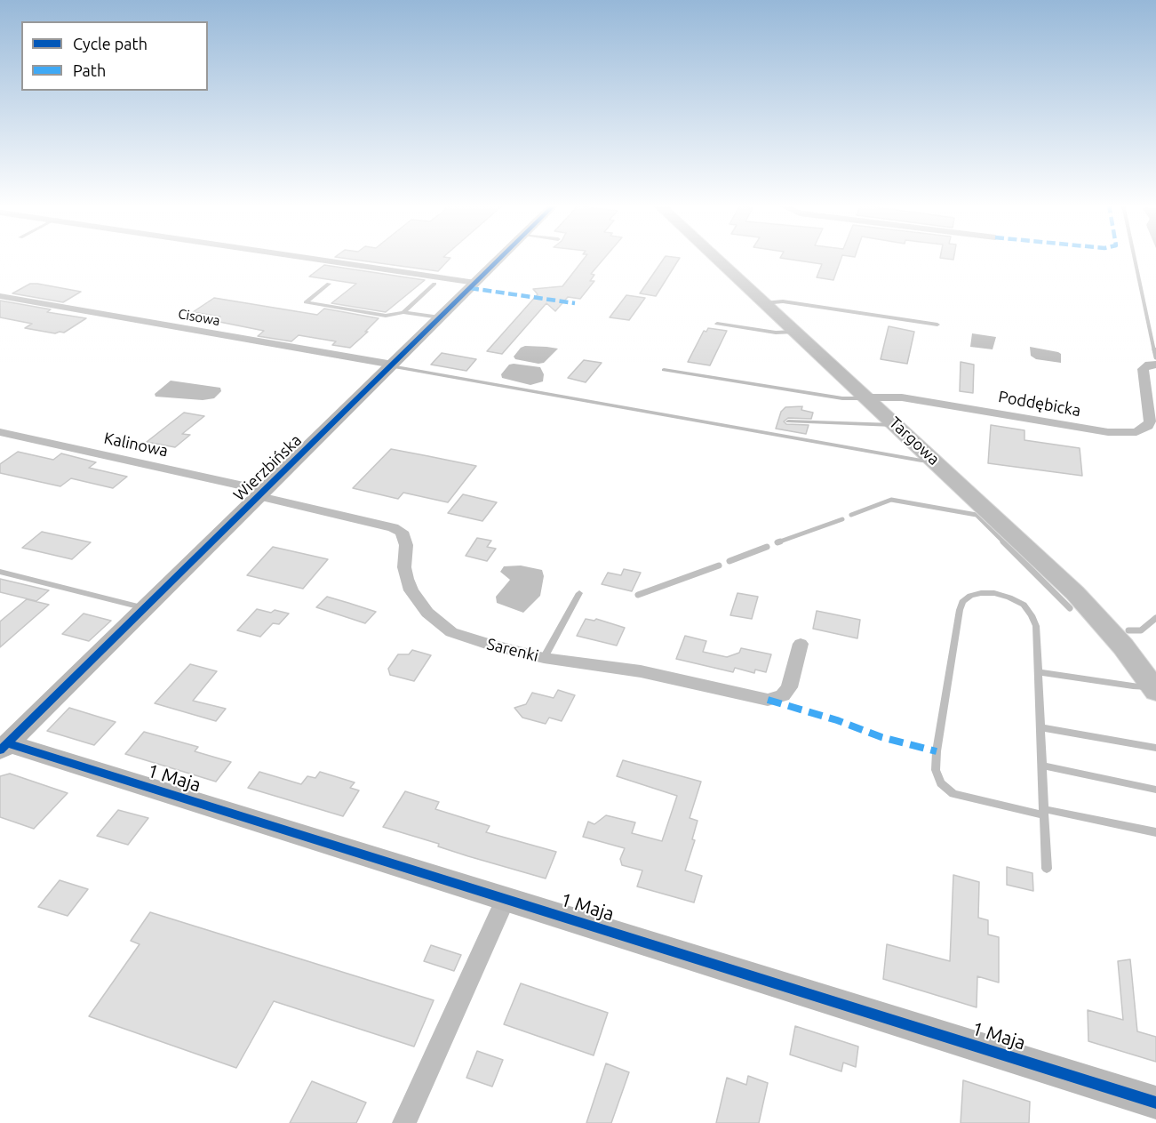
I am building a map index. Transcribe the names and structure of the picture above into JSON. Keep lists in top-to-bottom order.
{
  "streets": {
    "main road": ["Targowa"],
    "street": [
      "Cisowa",
      "Poddębicka",
      "Kalinowa",
      "Wierzbińska",
      "Sarenki",
      "1 Maja"
    ]
  },
  "crossings": [
    ["Cisowa", "Wierzbińska"],
    ["Poddębicka", "Targowa"],
    ["Kalinowa", "Wierzbińska"],
    ["Kalinowa", "Sarenki"],
    ["Wierzbińska", "Sarenki"],
    ["Wierzbińska", "1 Maja"]
  ],
  "legend": ["Cycle path", "Path"]
}
